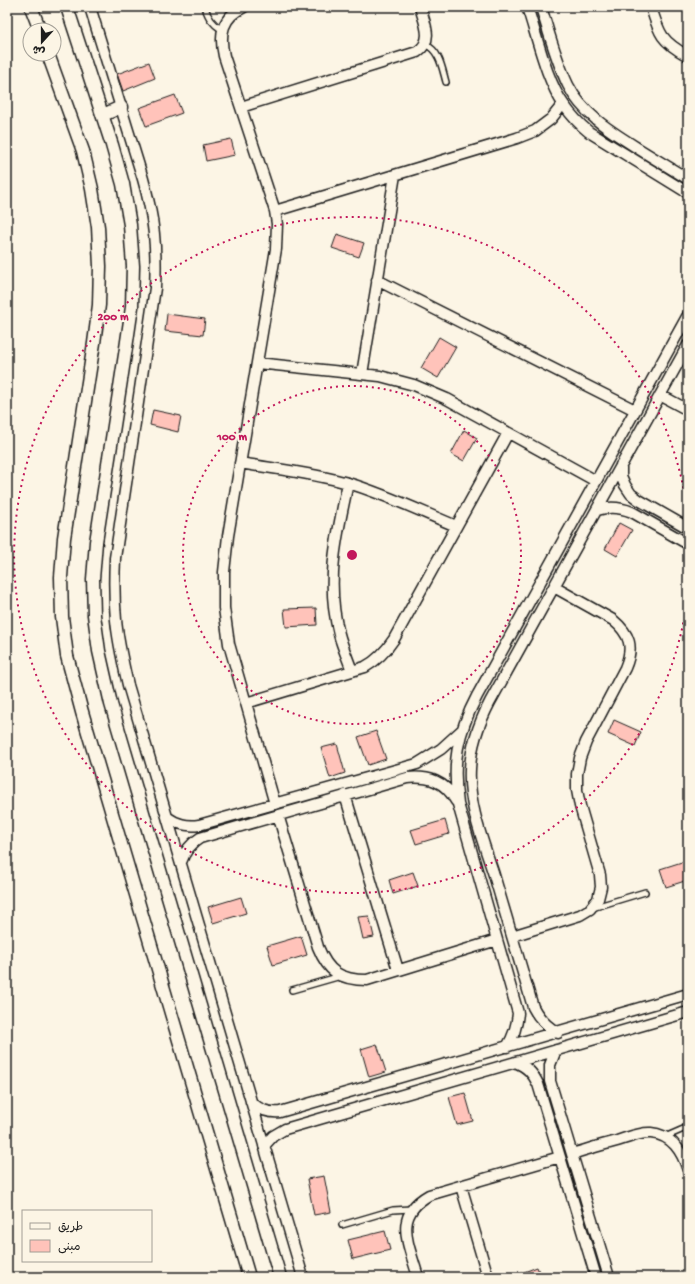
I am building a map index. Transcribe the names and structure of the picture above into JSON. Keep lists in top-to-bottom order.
{
  "legend": ["طريق", "مبنى"],
  "north": "bottom",
  "rings": ["200 m", "100 m"]
}
